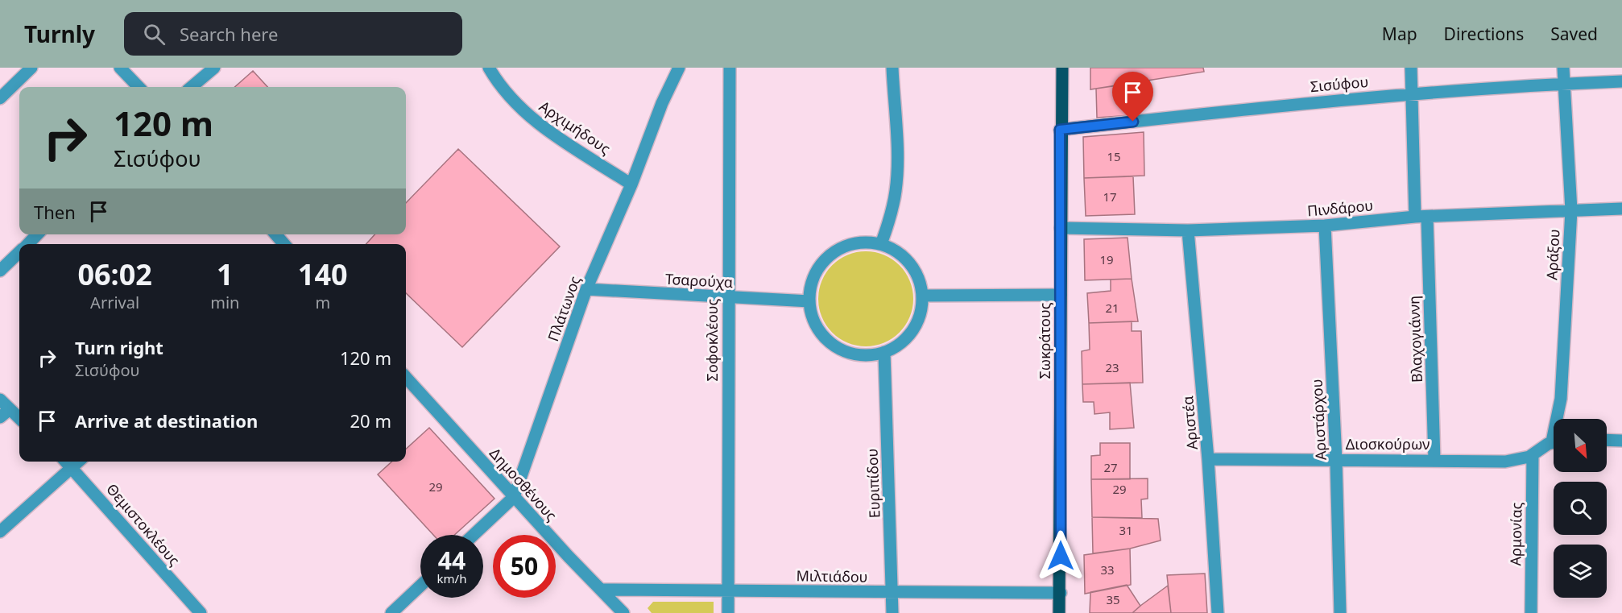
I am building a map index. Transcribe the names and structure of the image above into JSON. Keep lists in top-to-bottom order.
{
  "streets": {
    "main road": ["Σωκράτους"],
    "street": [
      "Σισύφου",
      "Αρχιμήδους",
      "Πινδάρου",
      "Αράξου",
      "Τσαρούχα",
      "Πλάτωνος",
      "Βλαχογιάννη",
      "Σοφοκλέους",
      "Αριστάρχου",
      "Αριστέα",
      "Διοσκούρων",
      "Ευριπίδου",
      "Δημοσθένους",
      "Θεμιστοκλέους",
      "Αρμονίας",
      "Μιλτιάδου"
    ]
  },
  "crossings": [
    ["Σισύφου", "Αράξου"],
    ["Σισύφου", "Βλαχογιάννη"],
    ["Σισύφου", "Σωκράτους"],
    ["Αρχιμήδους", "Πλάτωνος"],
    ["Πινδάρου", "Αράξου"],
    ["Πινδάρου", "Βλαχογιάννη"],
    ["Πινδάρου", "Σωκράτους"],
    ["Πινδάρου", "Αριστάρχου"],
    ["Πινδάρου", "Αριστέα"],
    ["Τσαρούχα", "Πλάτωνος"],
    ["Τσαρούχα", "Σοφοκλέους"],
    ["Τσαρούχα", "Ευριπίδου"],
    ["Πλάτωνος", "Δημοσθένους"],
    ["Βλαχογιάννη", "Διοσκούρων"],
    ["Σοφοκλέους", "Μιλτιάδου"],
    ["Σωκράτους", "Μιλτιάδου"],
    ["Αριστάρχου", "Διοσκούρων"],
    ["Αριστέα", "Διοσκούρων"],
    ["Διοσκούρων", "Αρμονίας"],
    ["Ευριπίδου", "Μιλτιάδου"],
    ["Δημοσθένους", "Μιλτιάδου"]
  ],
  "house_numbers": [
    "15",
    "17",
    "19",
    "21",
    "23",
    "27",
    "29",
    "29",
    "31",
    "33",
    "35"
  ],
  "north": "bottom right",
  "page": {
    "header": "Turnly",
    "search": "Search here",
    "nav": ["Map", "Directions", "Saved"],
    "turn": ["120 m", "Σισύφου"],
    "then": "Then",
    "eta": [
      "06:02",
      "Arrival",
      "1",
      "min",
      "140",
      "m"
    ],
    "list": [
      {
        "name": "Turn right",
        "note": "Σισύφου",
        "value": "120 m"
      },
      {
        "name": "Arrive at destination",
        "value": "20 m"
      }
    ],
    "speed": "44 km/h",
    "limit": "50"
  }
}
